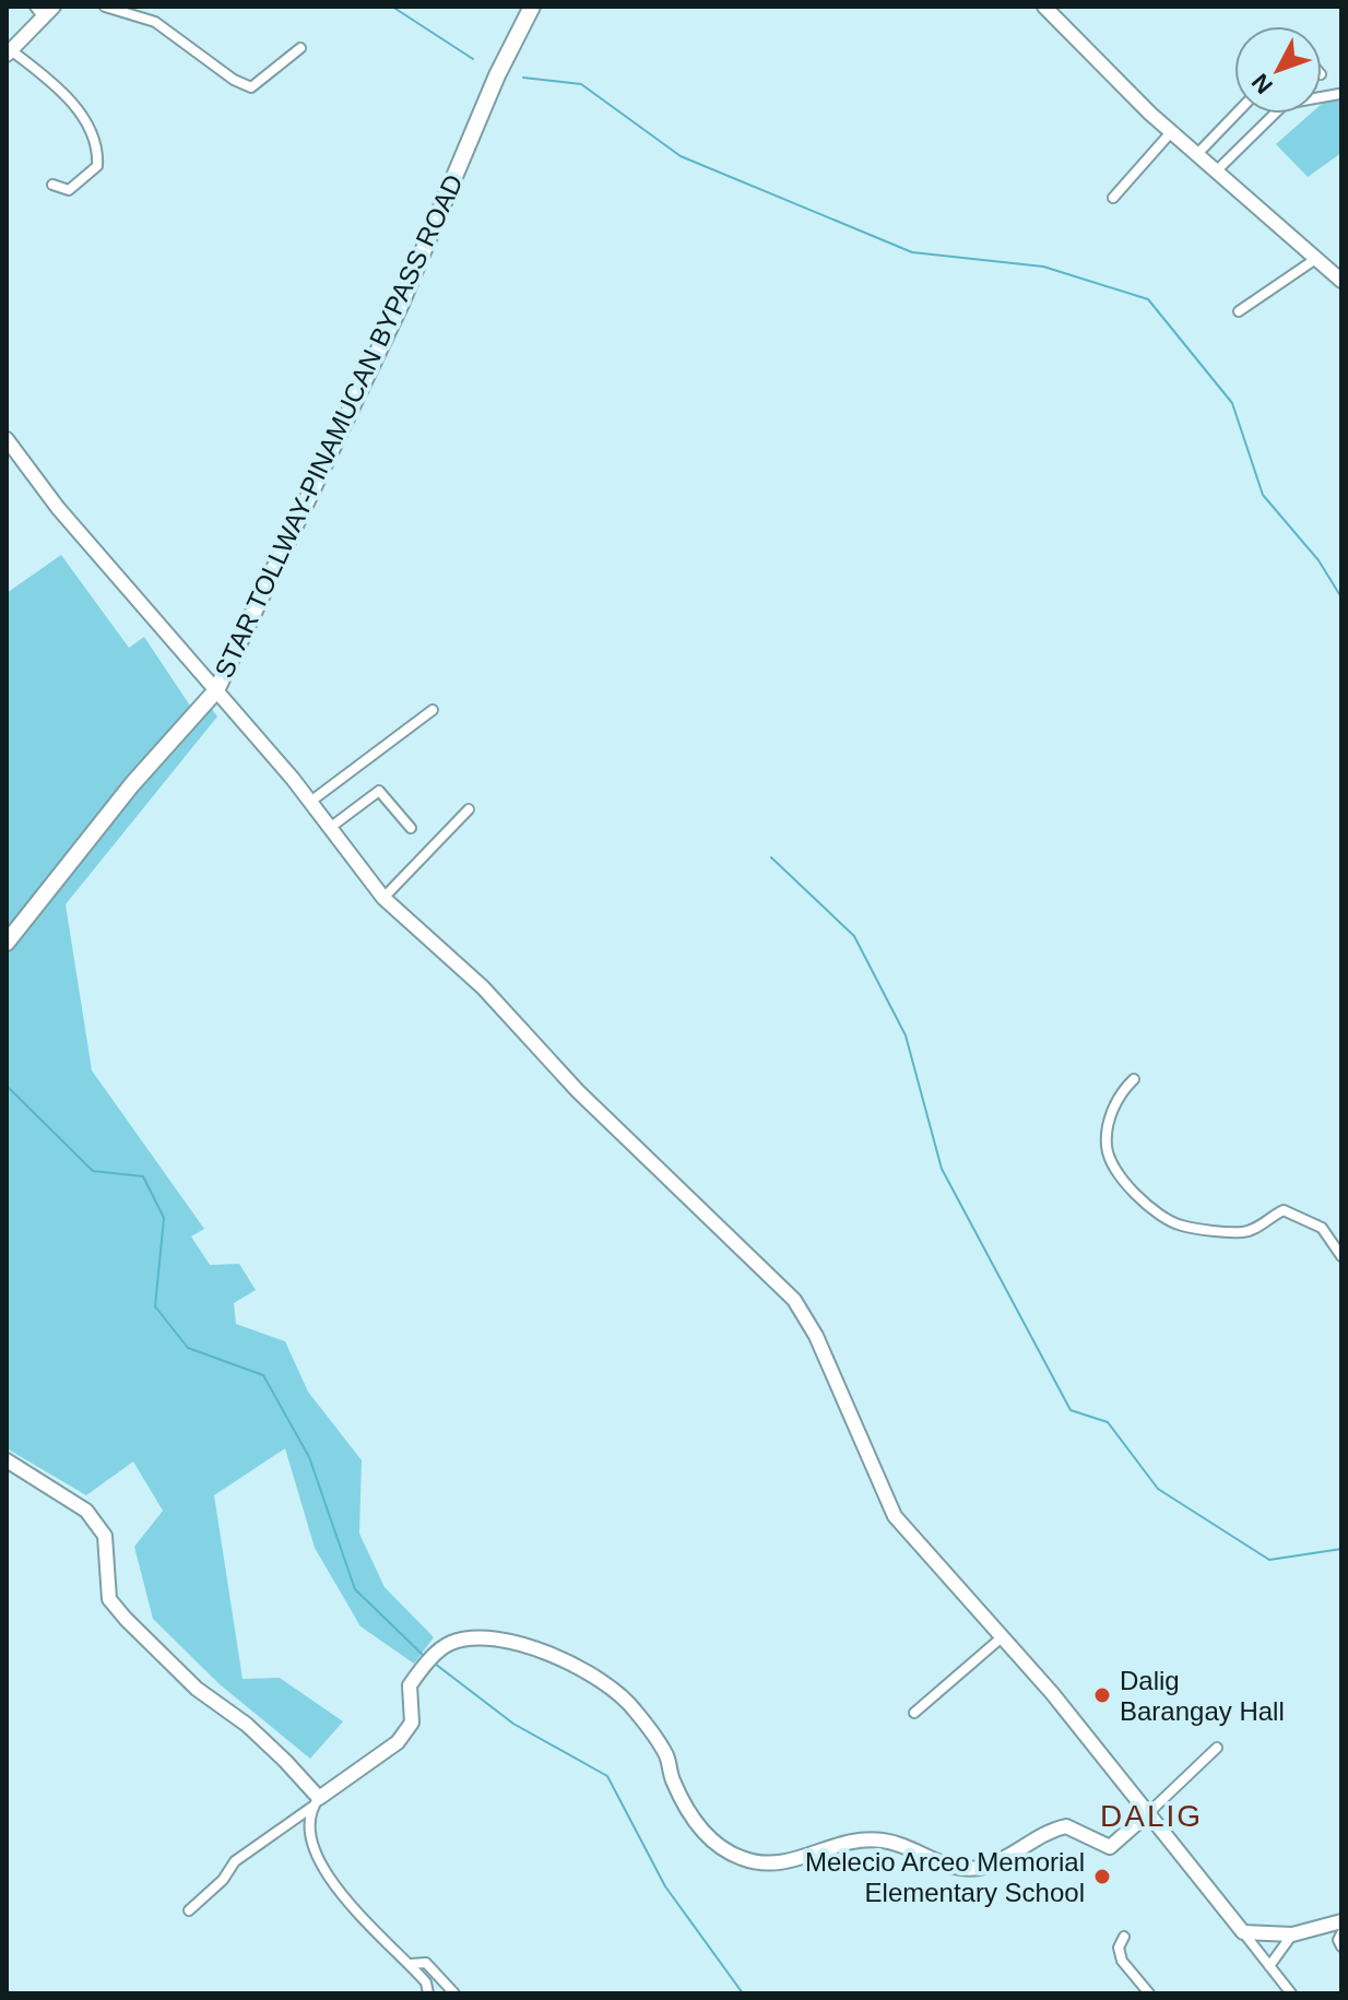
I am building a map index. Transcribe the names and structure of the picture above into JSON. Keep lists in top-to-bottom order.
{
  "streets": {
    "main road": ["STAR TOLLWAY-PINAMUCAN BYPASS ROAD"]
  },
  "districts": ["DALIG"],
  "places": ["Dalig Barangay Hall", "Melecio Arceo Memorial Elementary School"],
  "north": "bottom left"
}
